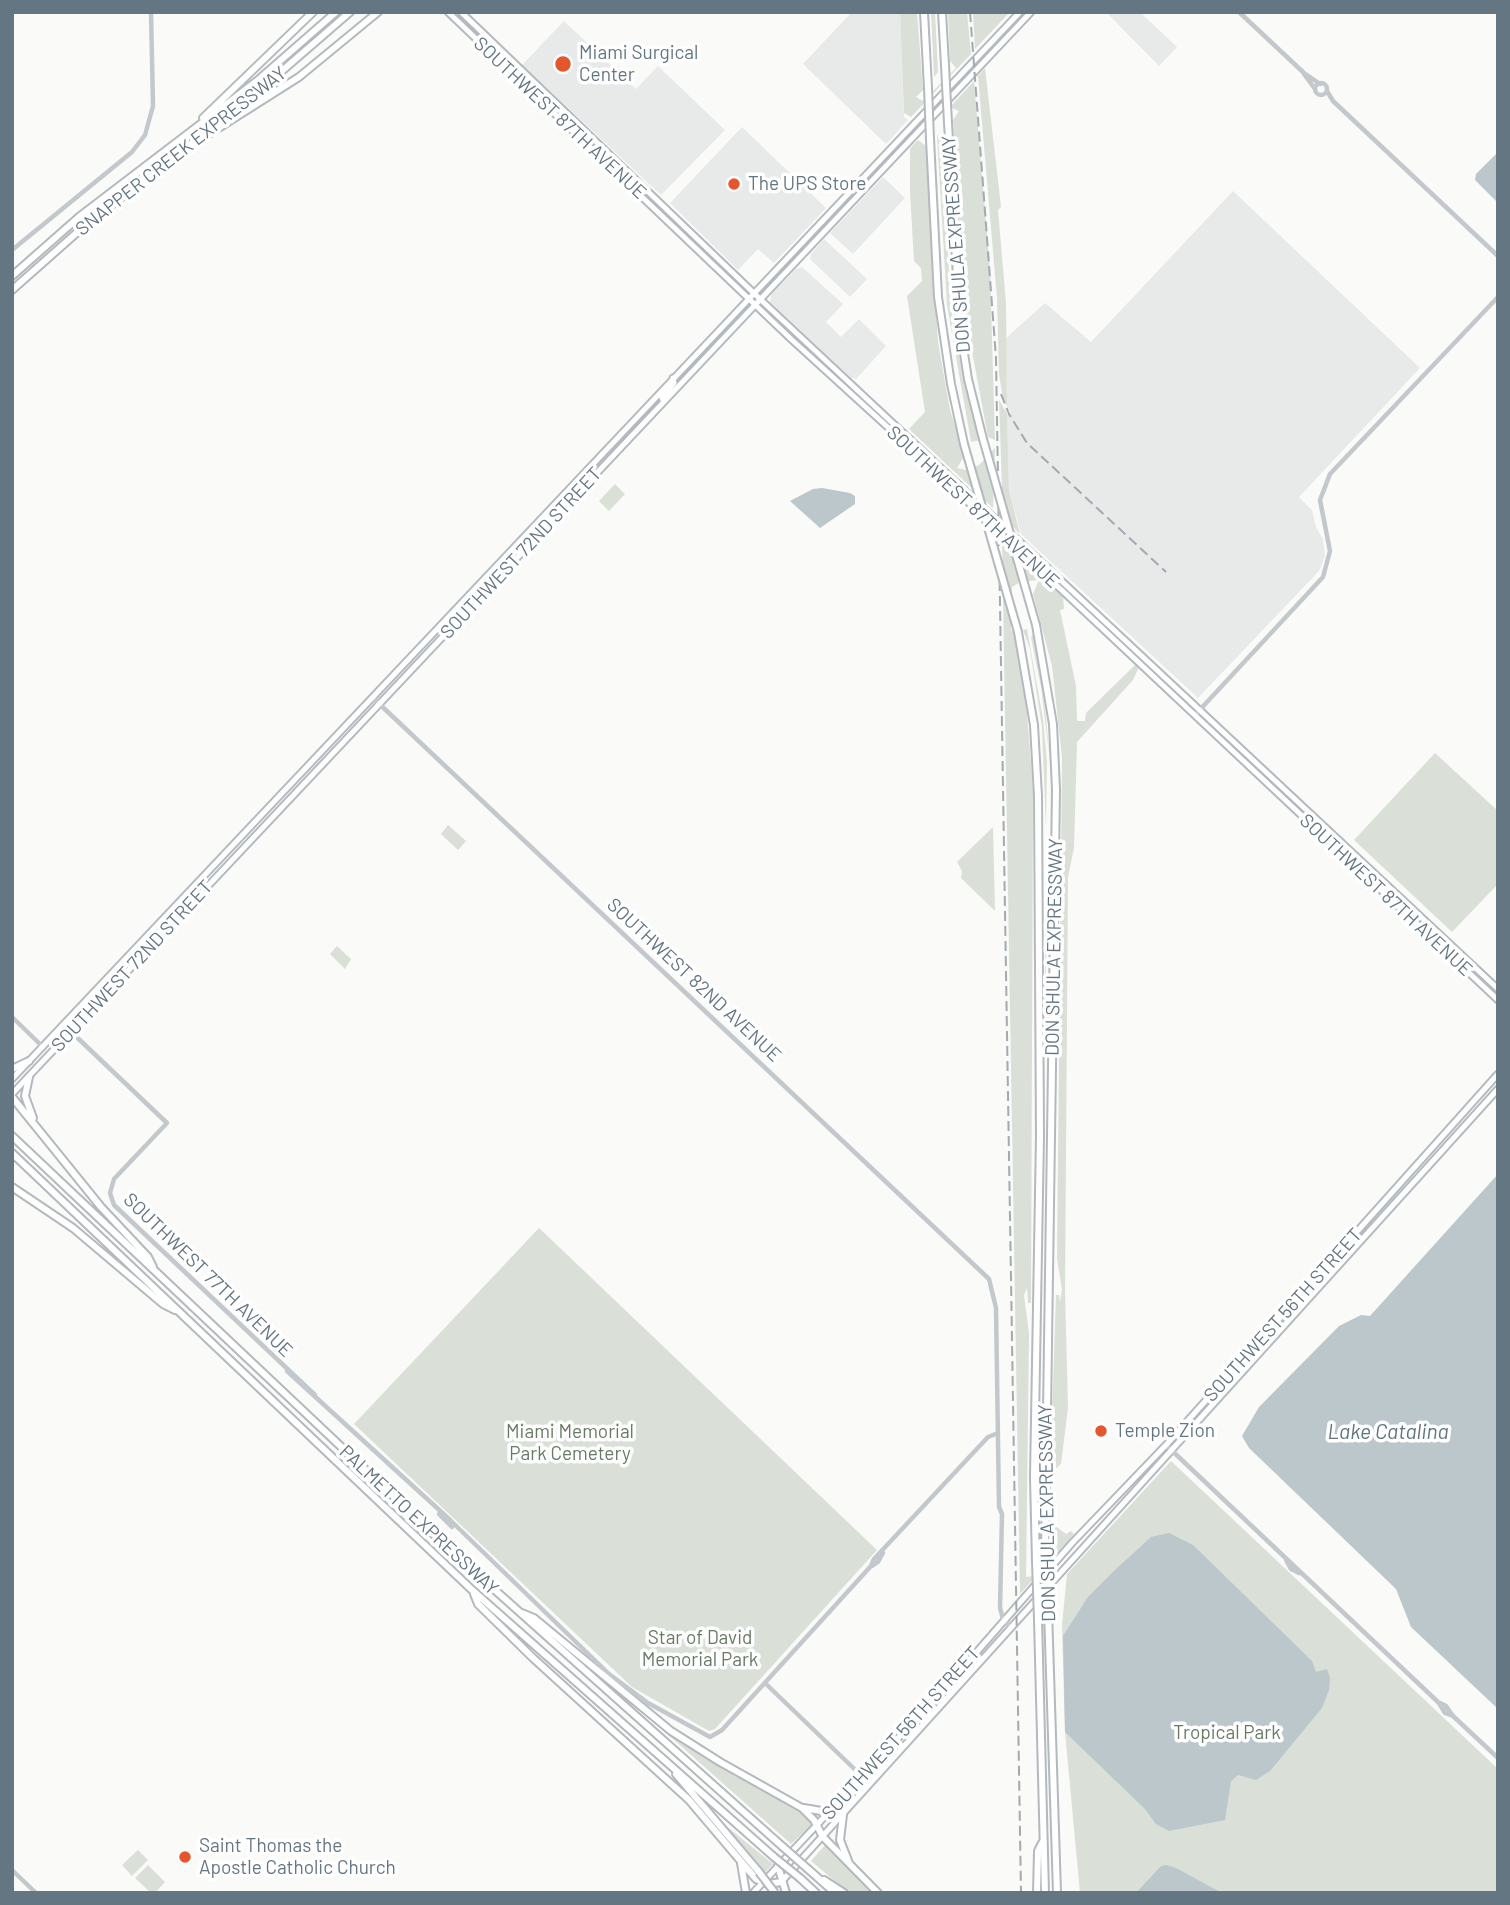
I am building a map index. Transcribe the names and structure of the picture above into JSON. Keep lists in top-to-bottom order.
{
  "streets": {
    "highway": ["SNAPPER CREEK EXPRESSWAY", "DON SHULA EXPRESSWAY", "PALMETTO EXPRESSWAY"],
    "main road": ["SOUTHWEST 87TH AVENUE", "SOUTHWEST 72ND STREET", "SOUTHWEST 56TH STREET"],
    "street": ["SOUTHWEST 82ND AVENUE", "SOUTHWEST 77TH AVENUE"]
  },
  "crossings": [
    ["SOUTHWEST 87TH AVENUE", "SOUTHWEST 72ND STREET"],
    ["SOUTHWEST 72ND STREET", "SOUTHWEST 82ND AVENUE"],
    ["SOUTHWEST 72ND STREET", "SOUTHWEST 77TH AVENUE"]
  ],
  "water": ["Lake Catalina"],
  "parks": ["Miami Memorial Park Cemetery", "Star of David Memorial Park", "Tropical Park"],
  "places": [
    "Miami Surgical Center",
    "The UPS Store",
    "Temple Zion",
    "Saint Thomas the Apostle Catholic Church"
  ]
}
